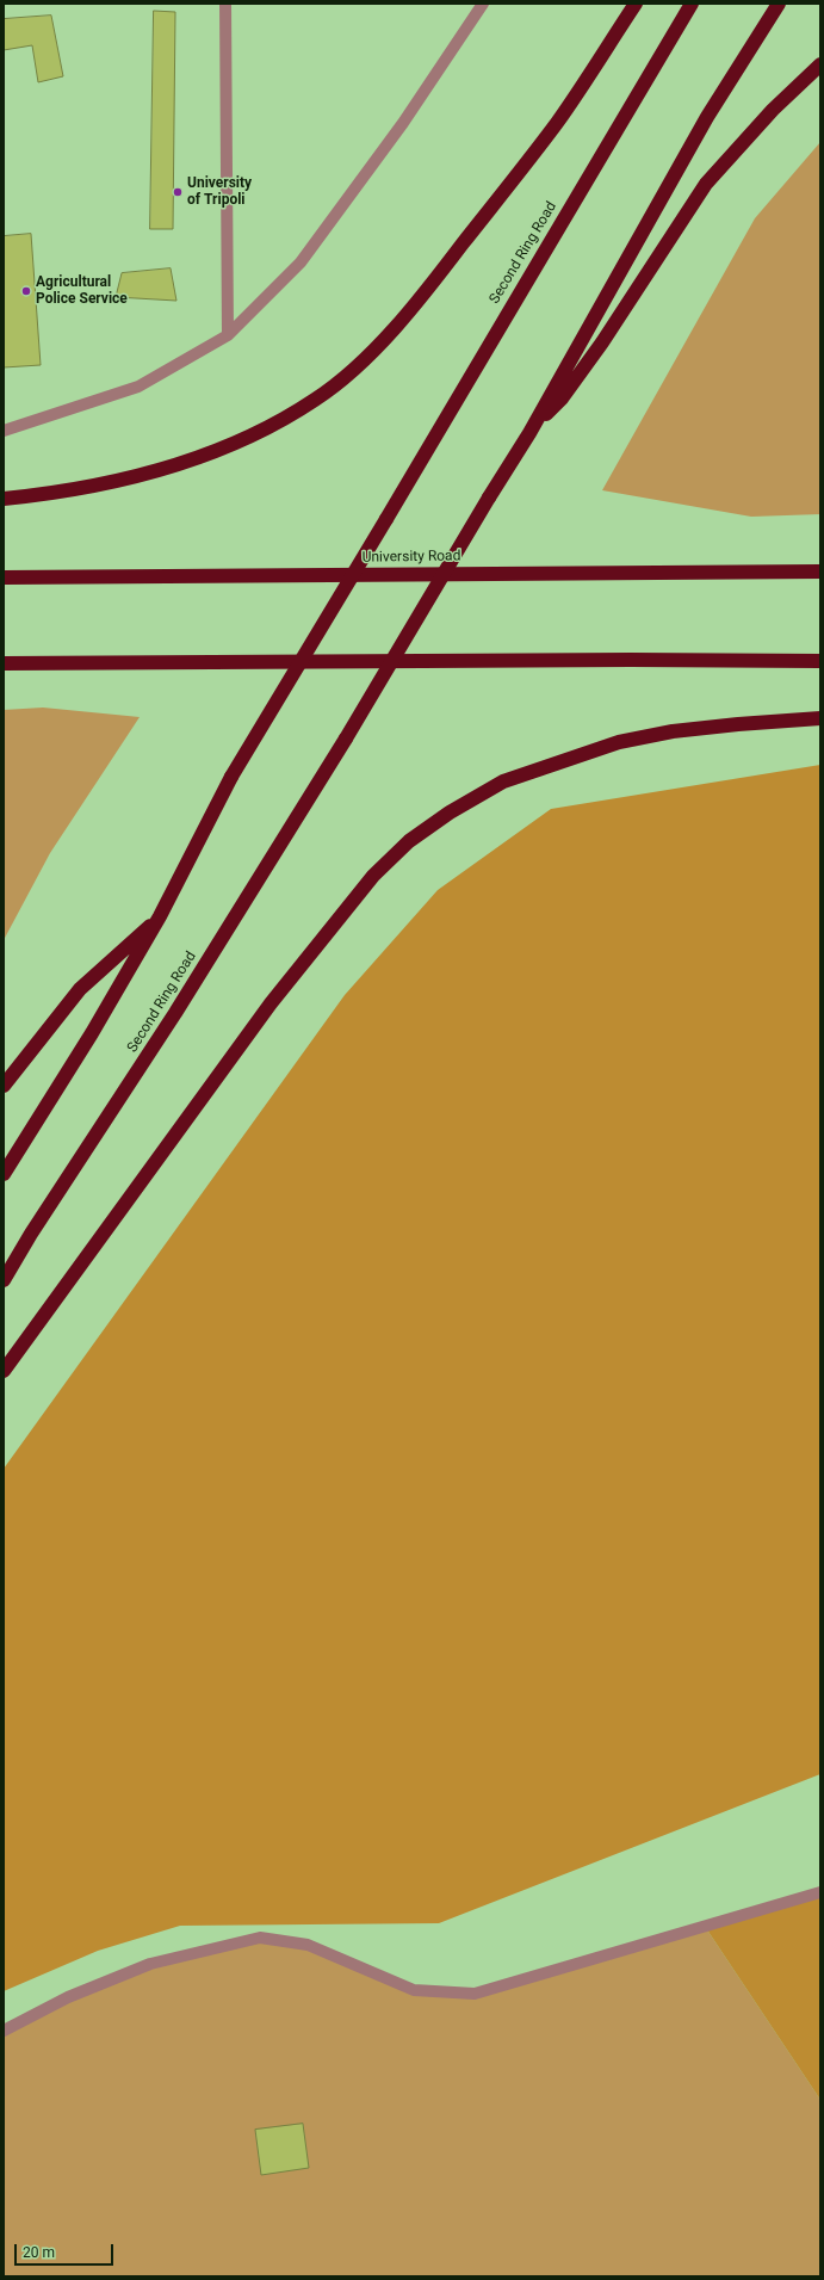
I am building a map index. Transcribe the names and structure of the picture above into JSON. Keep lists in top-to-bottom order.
{
  "streets": {
    "highway": ["Second Ring Road", "University Road"]
  },
  "places": ["University of Tripoli", "Agricultural Police Service"],
  "scale_bar": "20 m"
}
